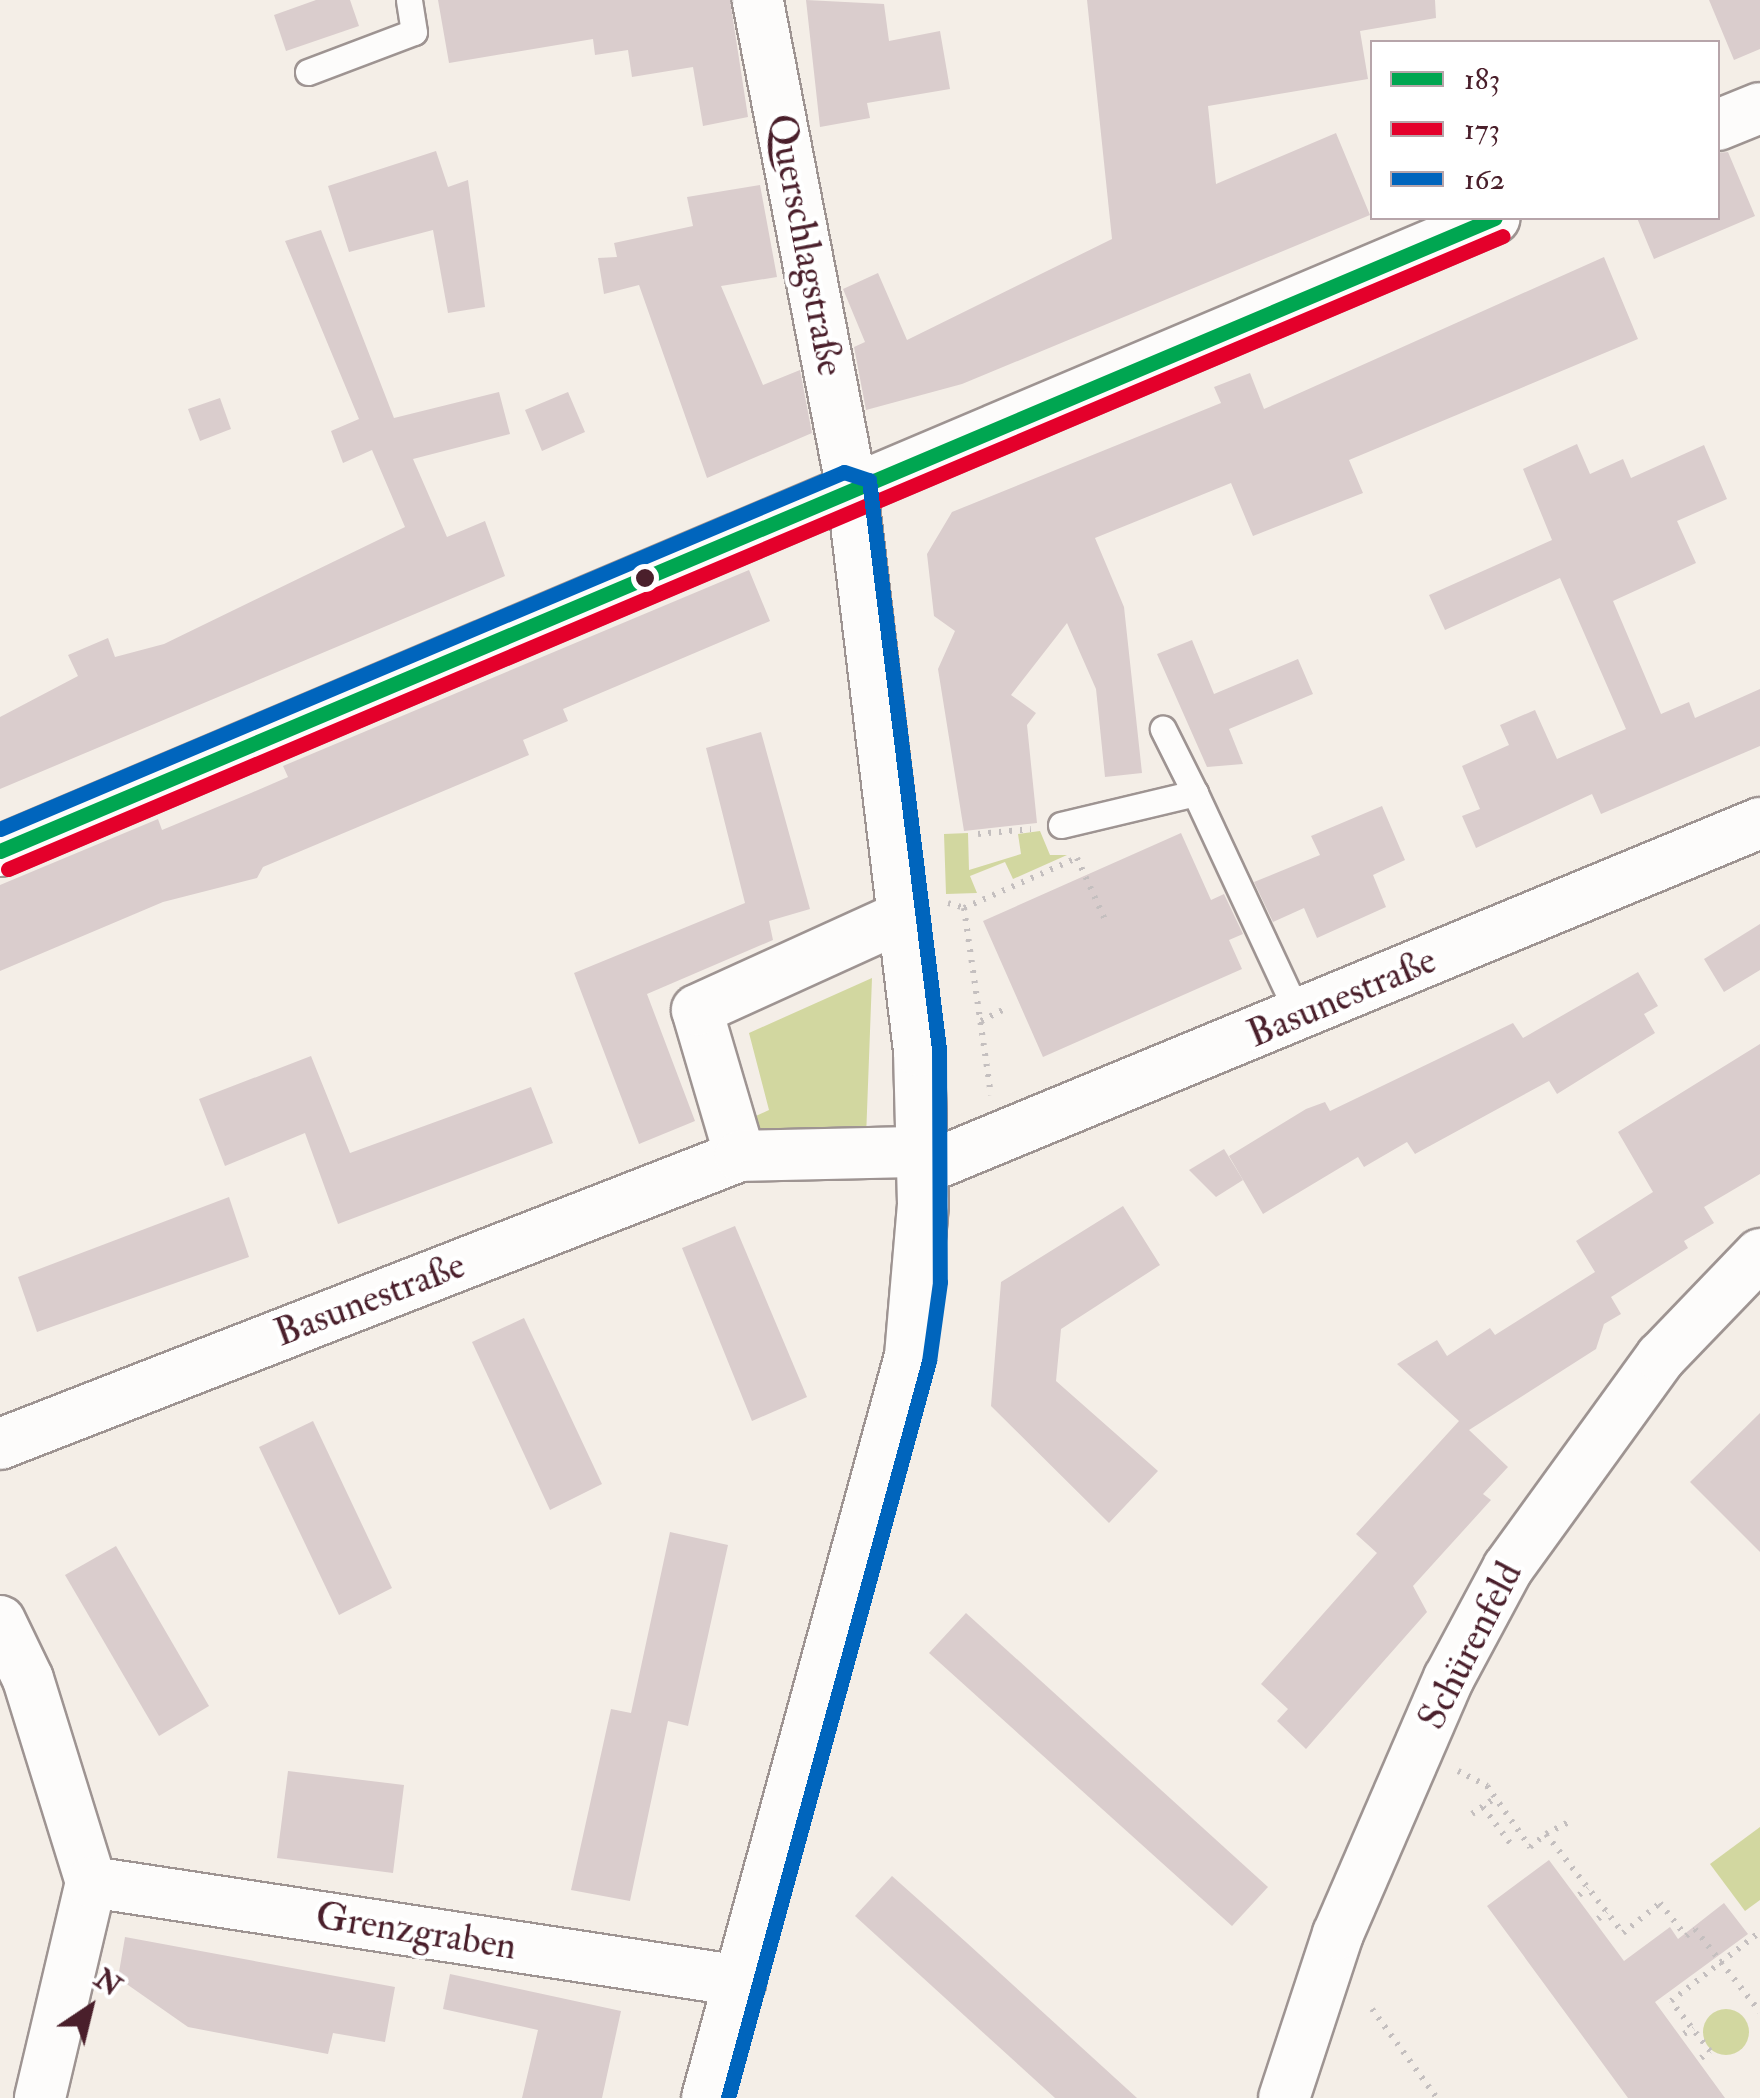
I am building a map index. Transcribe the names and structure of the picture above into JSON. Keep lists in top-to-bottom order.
{
  "streets": {
    "street": [
      "Querschlagstraße",
      "Basunestraße",
      "Schürenfeld",
      "Grenzgraben"
    ]
  },
  "crossings": [
    ["Querschlagstraße", "Basunestraße"],
    ["Querschlagstraße", "Grenzgraben"]
  ],
  "lines": ["transit line 183", "transit line 173", "transit line 162"],
  "legend": ["183", "173", "162"],
  "north": "top right"
}
